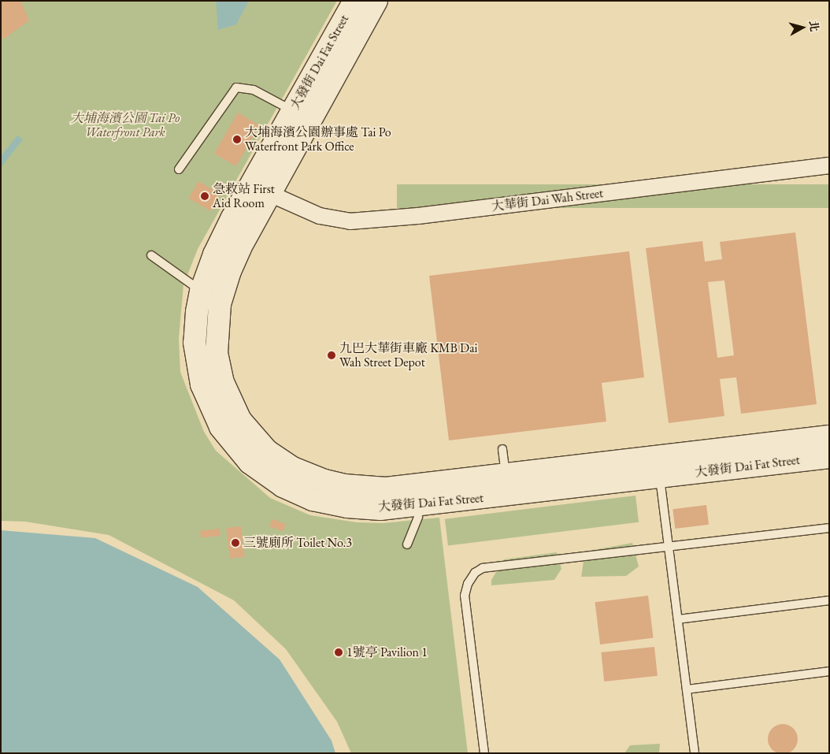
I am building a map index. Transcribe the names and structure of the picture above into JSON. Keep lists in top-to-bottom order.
{
  "streets": {
    "street": ["大發街 Dai Fat Street", "大華街 Dai Wah Street"]
  },
  "crossings": [
    ["大發街 Dai Fat Street", "大華街 Dai Wah Street"]
  ],
  "parks": ["大埔海濱公園 Tai Po Waterfront Park"],
  "places": [
    "大埔海濱公園辦事處 Tai Po Waterfront Park Office",
    "急救站 First Aid Room",
    "九巴大華街車廠 KMB Dai Wah Street Depot",
    "三號廁所 Toilet No.3",
    "1號亭 Pavilion 1"
  ],
  "north": "right"
}
